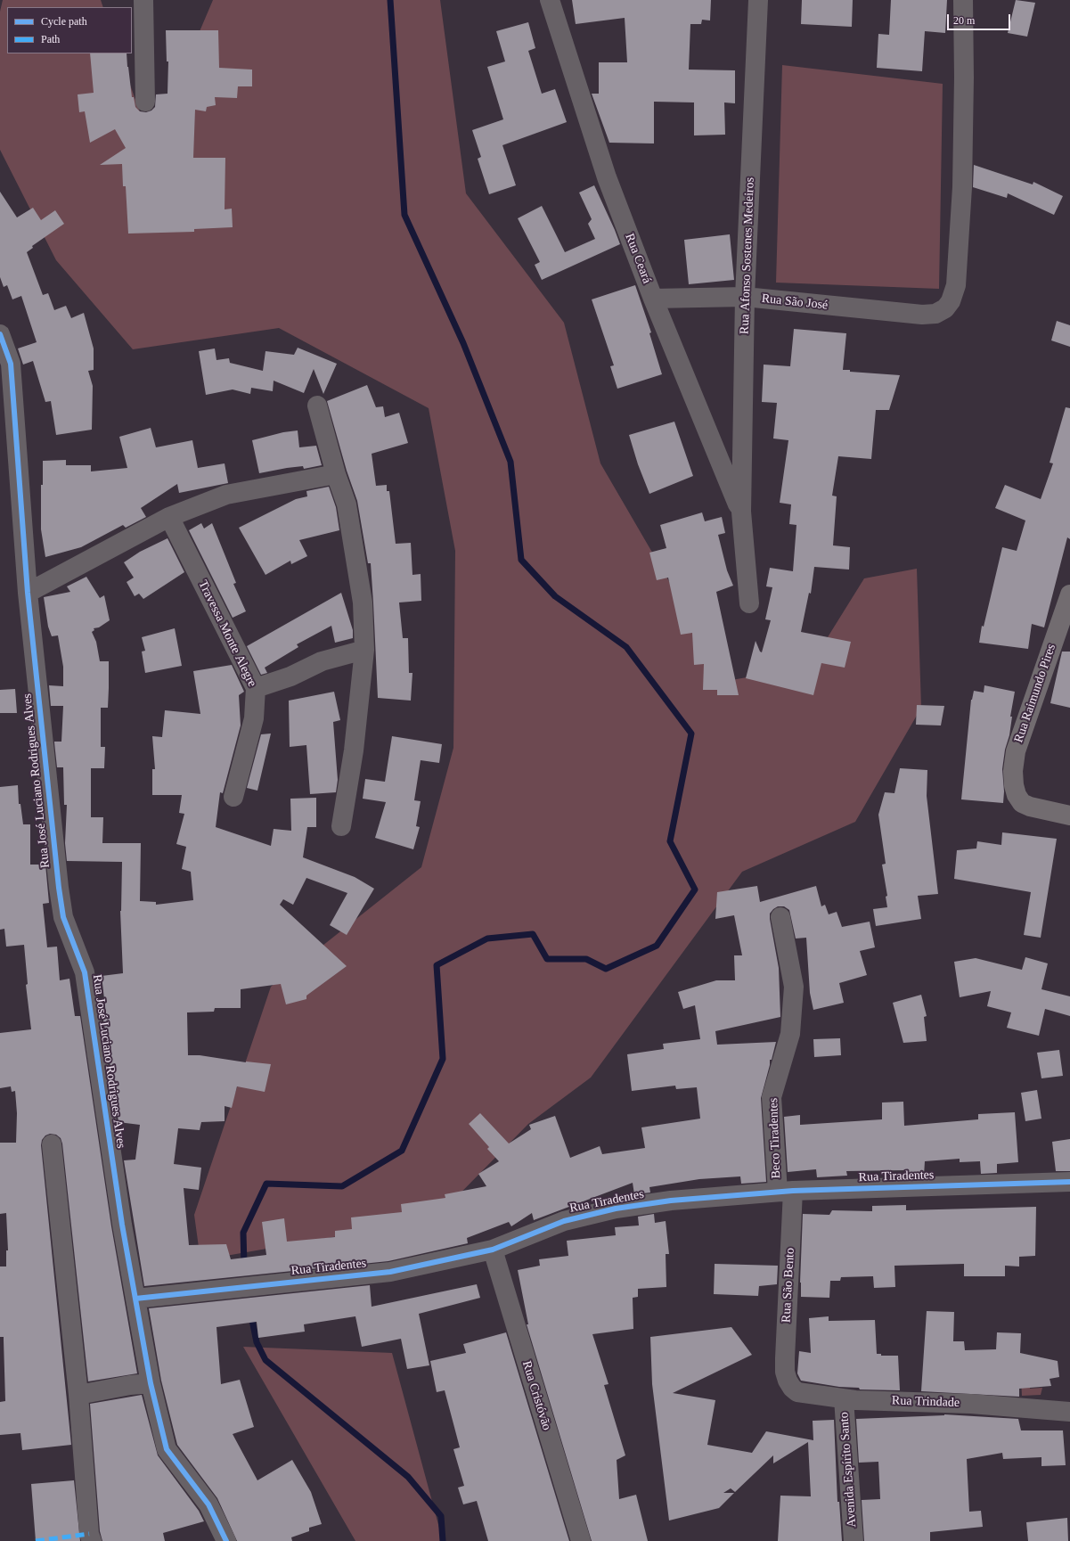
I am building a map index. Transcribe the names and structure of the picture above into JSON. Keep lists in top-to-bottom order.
{
  "streets": {
    "street": [
      "Rua Afonso Sostenes Medeiros",
      "Rua Ceará",
      "Rua São José",
      "Travessa Monte Alegre",
      "Rua Raimundo Pires",
      "Rua José Luciano Rodrigues Alves",
      "Beco Tiradentes",
      "Rua Tiradentes",
      "Rua São Bento",
      "Rua Cristóvão",
      "Rua Trindade",
      "Avenida Espírito Santo"
    ]
  },
  "crossings": [
    ["Rua Afonso Sostenes Medeiros", "Rua Ceará"],
    ["Rua Afonso Sostenes Medeiros", "Rua São José"],
    ["Rua Ceará", "Rua São José"],
    ["Rua José Luciano Rodrigues Alves", "Rua Tiradentes"],
    ["Beco Tiradentes", "Rua Tiradentes"],
    ["Beco Tiradentes", "Rua São Bento"],
    ["Rua Tiradentes", "Rua São Bento"],
    ["Rua Tiradentes", "Rua Cristóvão"],
    ["Rua São Bento", "Rua Trindade"],
    ["Rua Trindade", "Avenida Espírito Santo"]
  ],
  "legend": ["Cycle path", "Path"],
  "scale_bar": "20 m"
}
